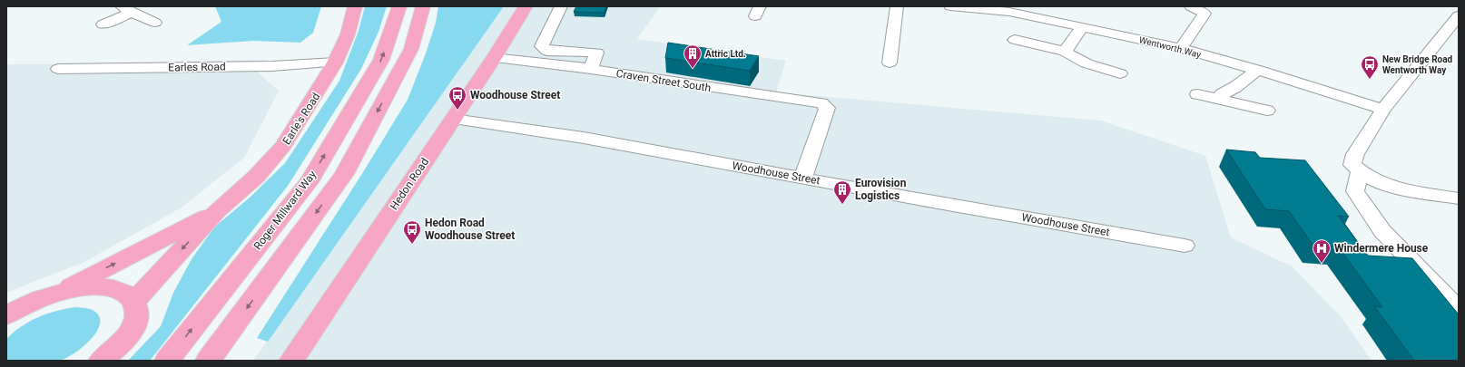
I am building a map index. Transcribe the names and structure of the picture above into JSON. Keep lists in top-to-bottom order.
{
  "streets": {
    "highway": ["Earle's Road", "Hedon Road", "Roger Millward Way"],
    "street": [
      "Wentworth Way",
      "Earles Road",
      "Craven Street South",
      "Woodhouse Street"
    ]
  },
  "crossings": [
    ["Earles Road", "Earle's Road"],
    ["Craven Street South", "Woodhouse Street"],
    ["Craven Street South", "Hedon Road"],
    ["Woodhouse Street", "Hedon Road"]
  ],
  "places": {
    "building": ["Attric Ltd.", "Eurovision Logistics"],
    "bus stop": ["New Bridge Road Wentworth Way", "Woodhouse Street", "Hedon Road Woodhouse Street"],
    "hospital": ["Windermere House"]
  }
}
